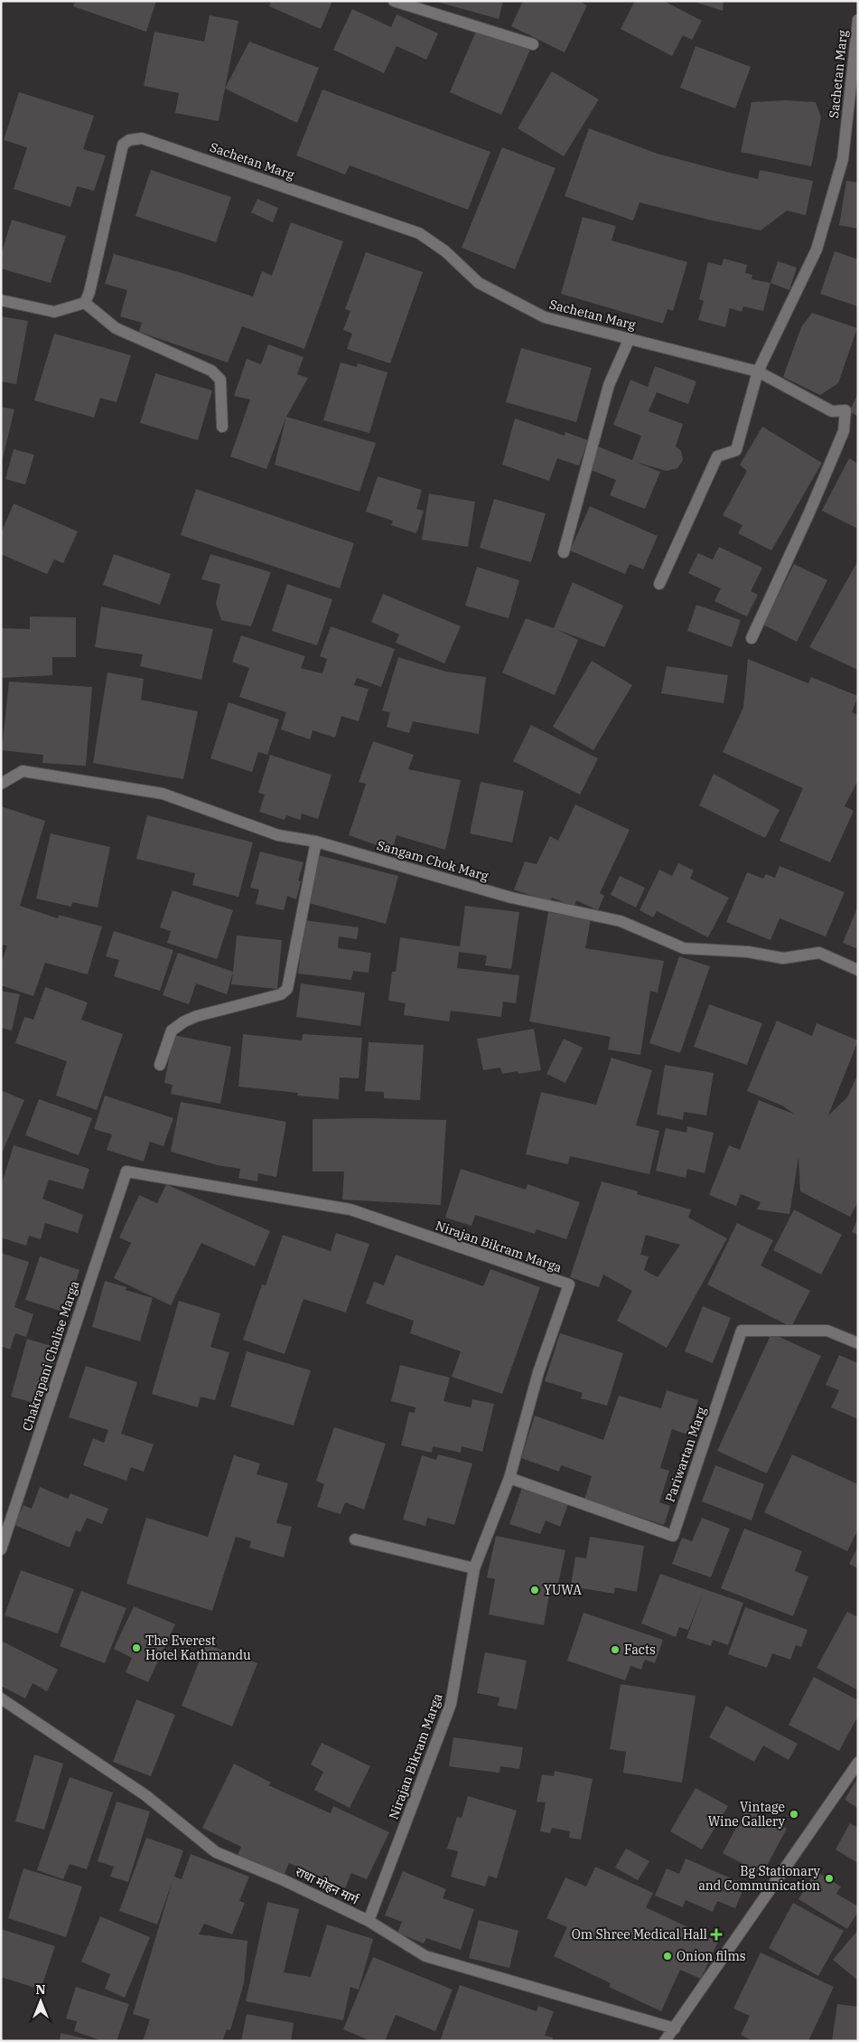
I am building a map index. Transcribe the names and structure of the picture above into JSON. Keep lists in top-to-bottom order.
{
  "streets": {
    "street": [
      "Sachetan Marg",
      "Sangam Chok Marg",
      "Nirajan Bikram Marga",
      "Chakrapani Chalise Marga",
      "Pariwartan Marg",
      "राधा मोहन मार्ग"
    ]
  },
  "crossings": [
    ["Nirajan Bikram Marga", "Chakrapani Chalise Marga"],
    ["Nirajan Bikram Marga", "Pariwartan Marg"],
    ["Nirajan Bikram Marga", "राधा मोहन मार्ग"]
  ],
  "places": {
    "other": [
      "YUWA",
      "The Everest Hotel Kathmandu",
      "Facts",
      "Vintage Wine Gallery",
      "Bg Stationary and Communication",
      "Onion films"
    ],
    "health": ["Om Shree Medical Hall"]
  },
  "north": "top"
}
